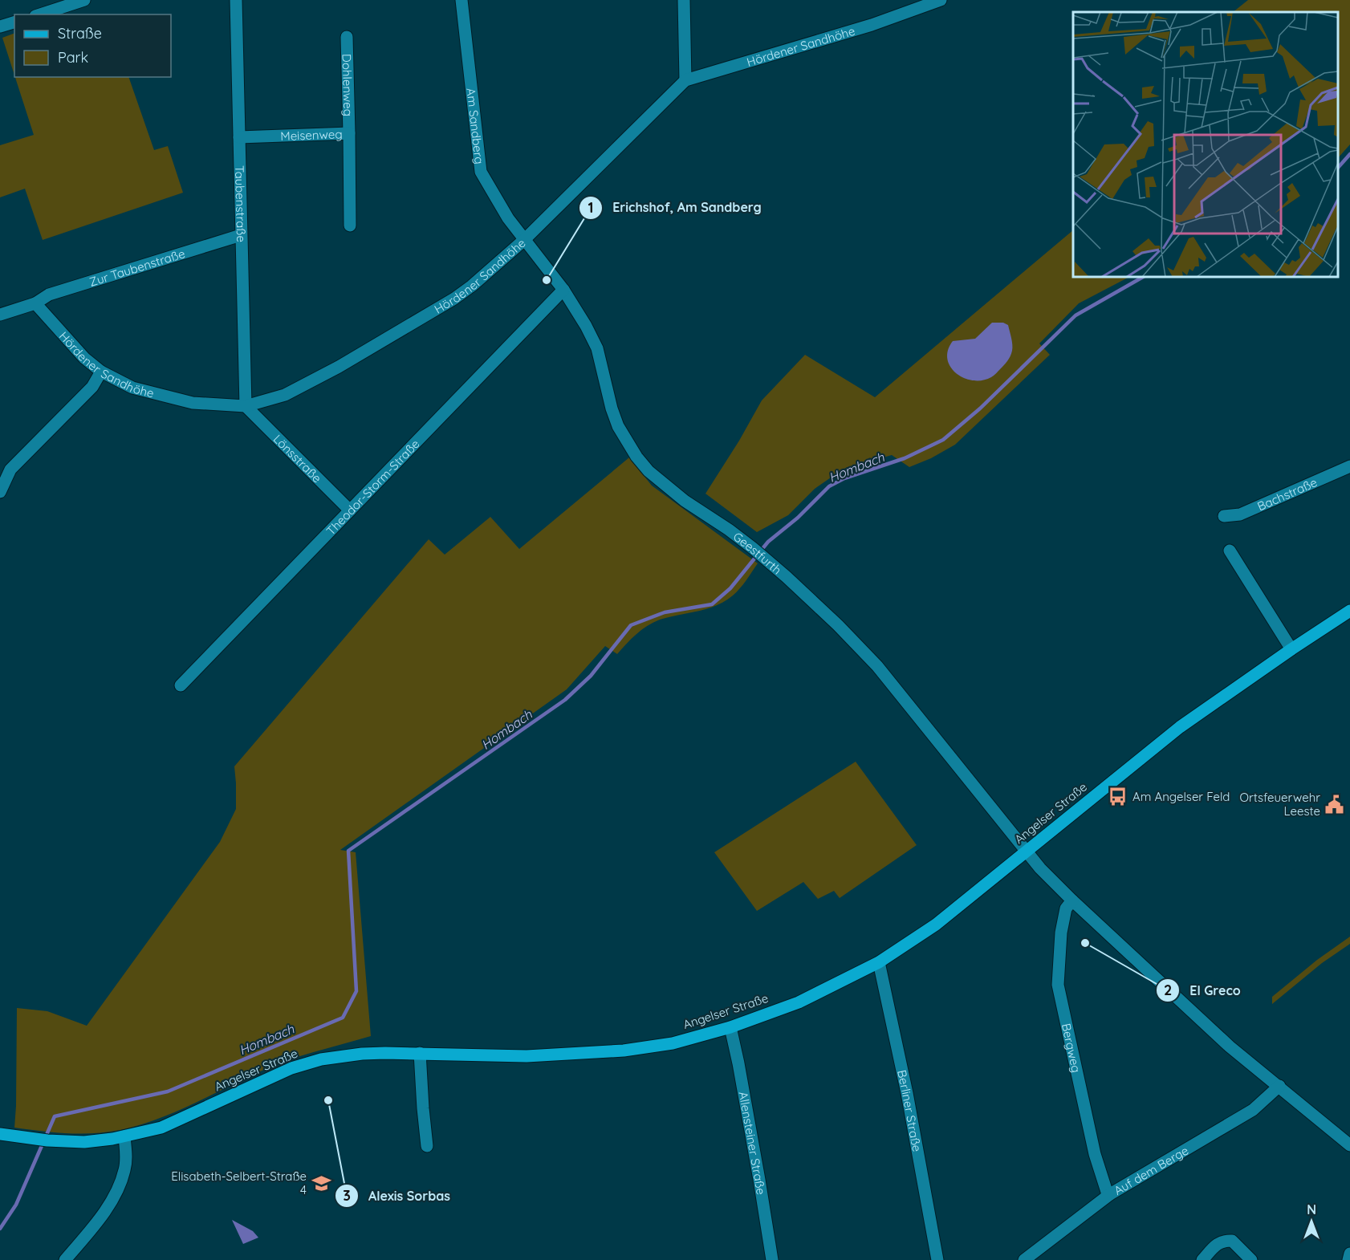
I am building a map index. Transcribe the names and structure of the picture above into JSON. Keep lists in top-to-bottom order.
{
  "streets": {
    "main road": ["Angelser Straße"],
    "street": [
      "Hördener Sandhöhe",
      "Dohlenweg",
      "Am Sandberg",
      "Meisenweg",
      "Taubenstraße",
      "Zur Taubenstraße",
      "Lönsstraße",
      "Theodor-Storm-Straße",
      "Bachstraße",
      "Geestfurth",
      "Bergweg",
      "Berliner Straße",
      "Allensteiner Straße",
      "Auf dem Berge"
    ]
  },
  "crossings": [
    ["Hördener Sandhöhe", "Am Sandberg"],
    ["Hördener Sandhöhe", "Taubenstraße"],
    ["Hördener Sandhöhe", "Zur Taubenstraße"],
    ["Hördener Sandhöhe", "Lönsstraße"],
    ["Hördener Sandhöhe", "Geestfurth"],
    ["Dohlenweg", "Meisenweg"],
    ["Am Sandberg", "Geestfurth"],
    ["Meisenweg", "Taubenstraße"],
    ["Taubenstraße", "Zur Taubenstraße"],
    ["Taubenstraße", "Lönsstraße"],
    ["Lönsstraße", "Theodor-Storm-Straße"],
    ["Theodor-Storm-Straße", "Geestfurth"],
    ["Geestfurth", "Angelser Straße"],
    ["Angelser Straße", "Berliner Straße"],
    ["Angelser Straße", "Allensteiner Straße"],
    ["Bergweg", "Auf dem Berge"]
  ],
  "water": ["Hombach"],
  "places": {
    "other": ["Erichshof, Am Sandberg", "El Greco", "Alexis Sorbas"],
    "bus stop": ["Am Angelser Feld"],
    "public building": ["Ortsfeuerwehr Leeste"],
    "school or university": ["Elisabeth-Selbert-Straße 4"]
  },
  "legend": ["Straße", "Park"],
  "north": "top"
}
